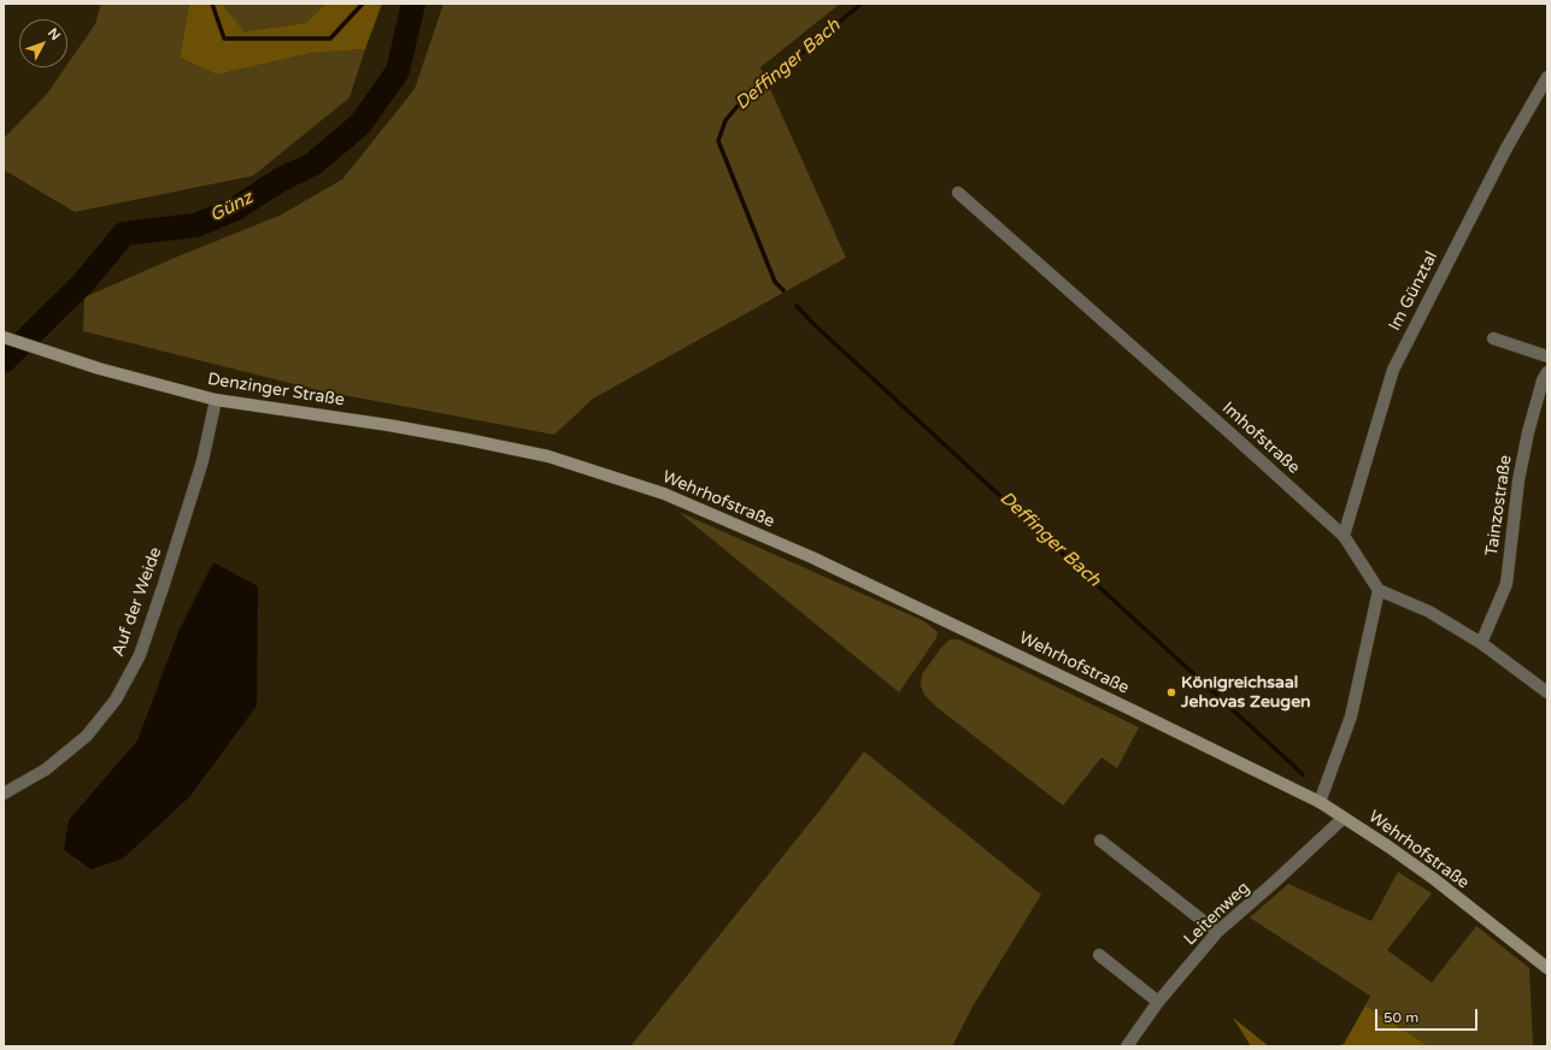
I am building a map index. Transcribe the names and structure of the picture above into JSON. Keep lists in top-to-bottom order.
{
  "streets": {
    "street": [
      "Im Günztal",
      "Denzinger Straße",
      "Imhofstraße",
      "Wehrhofstraße",
      "Tainzostraße",
      "Auf der Weide",
      "Leitenweg"
    ]
  },
  "crossings": [
    ["Im Günztal", "Imhofstraße"],
    ["Denzinger Straße", "Wehrhofstraße"],
    ["Denzinger Straße", "Auf der Weide"],
    ["Wehrhofstraße", "Leitenweg"]
  ],
  "water": ["Deffinger Bach", "Günz"],
  "places": ["Königreichsaal Jehovas Zeugen"],
  "scale_bar": "50 m",
  "north": "top right"
}
